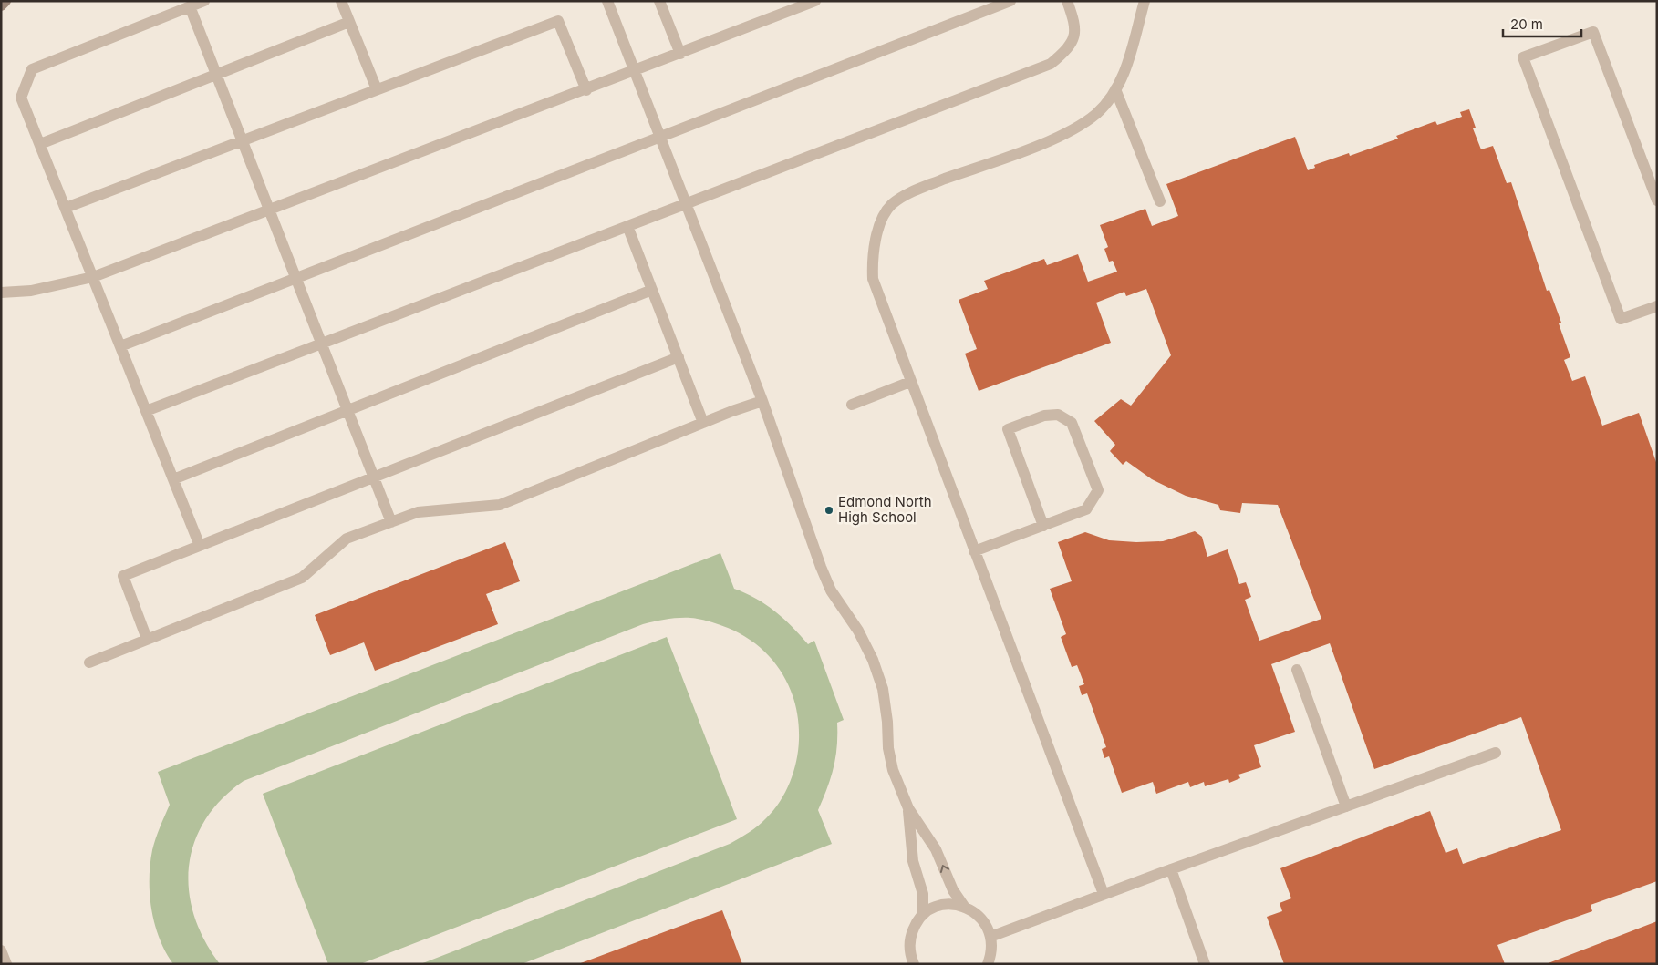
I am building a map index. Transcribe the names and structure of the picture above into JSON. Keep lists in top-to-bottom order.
{
  "places": ["Edmond North High School"],
  "scale_bar": "20 m"
}
